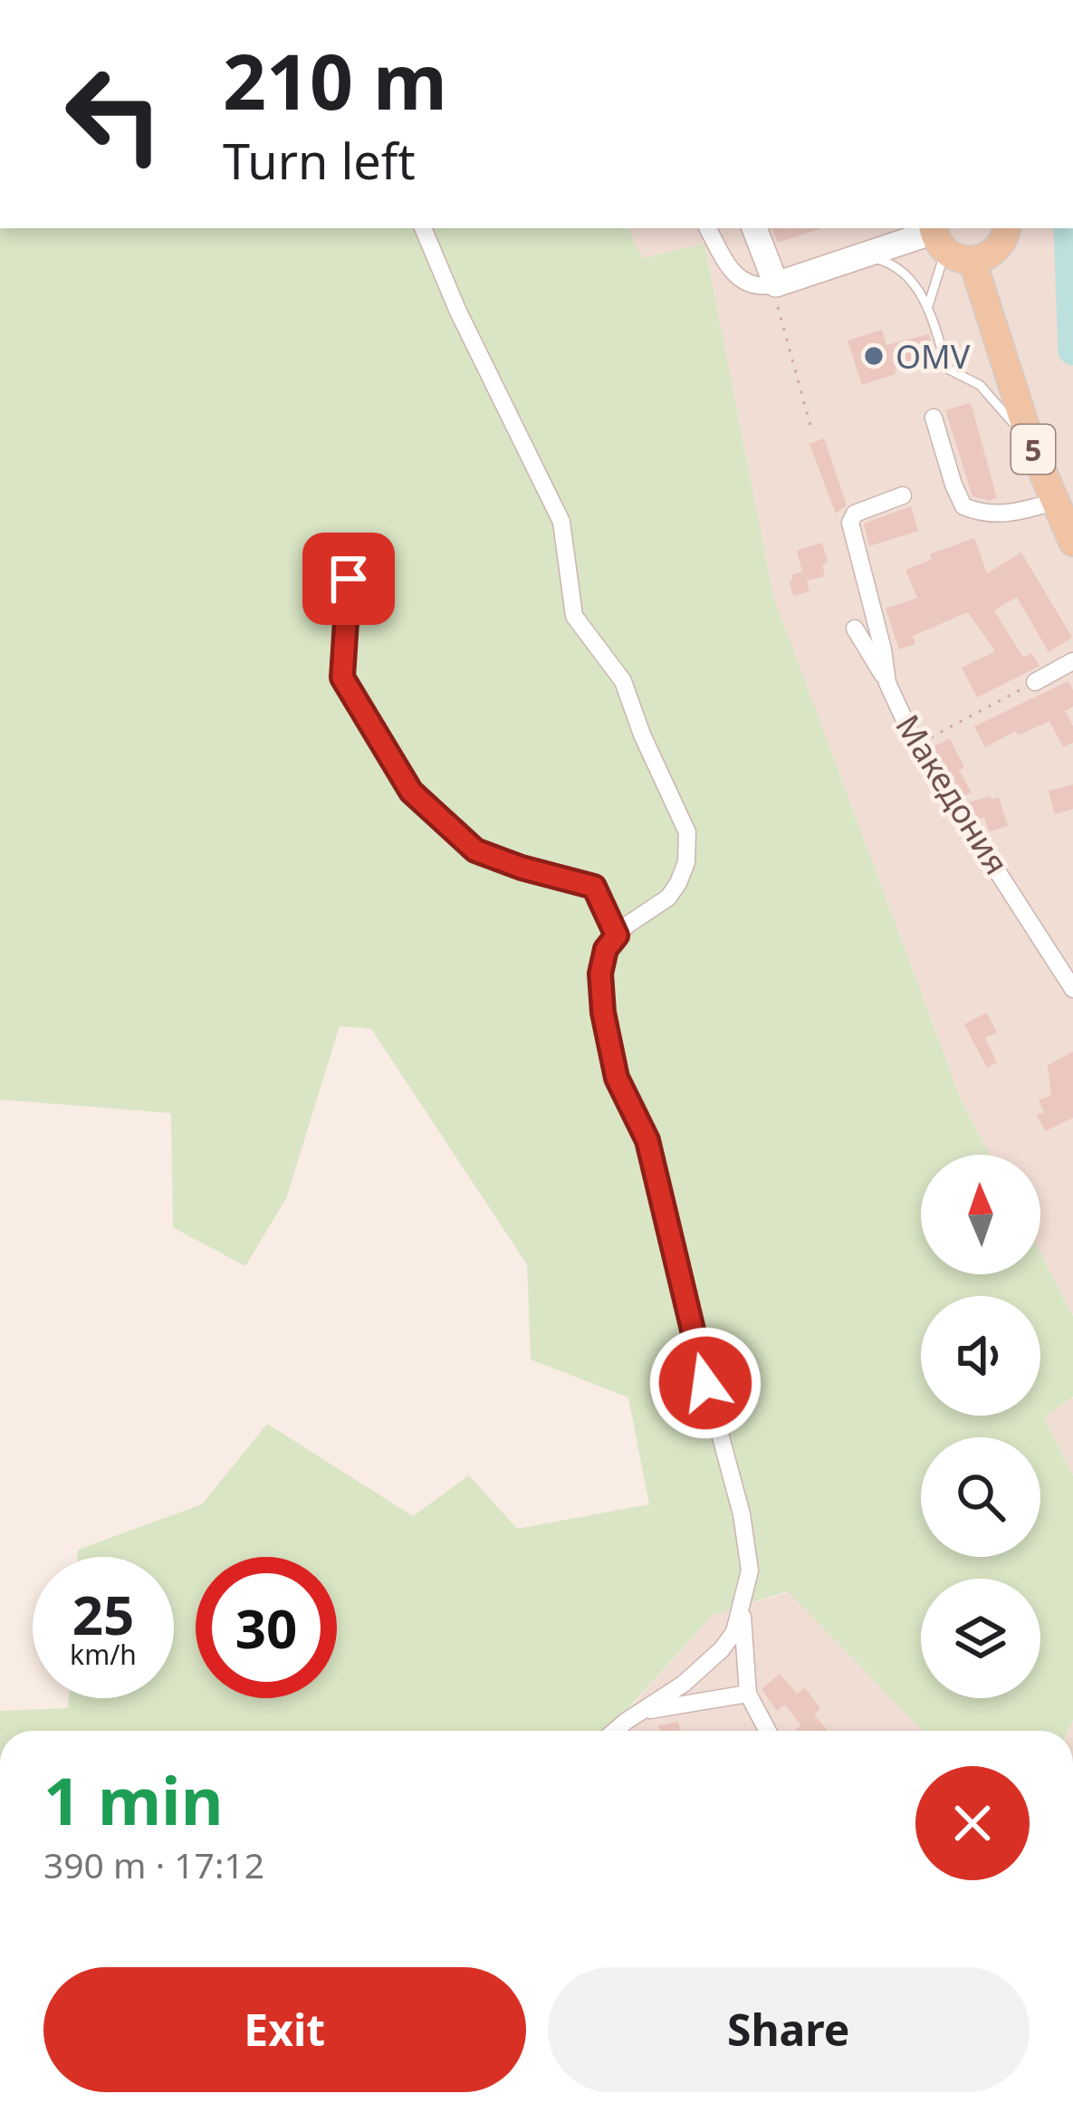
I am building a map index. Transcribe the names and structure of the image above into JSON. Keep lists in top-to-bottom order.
{
  "streets": {
    "main road": ["5"],
    "street": ["Македония"]
  },
  "places": ["OMV"],
  "north": "top",
  "page": {
    "turn": ["210 m", "Turn left"],
    "speed": "25 km/h",
    "limit": "30",
    "heading": ["1 min", "390 m · 17:12"],
    "buttons": ["Exit", "Share"]
  }
}
